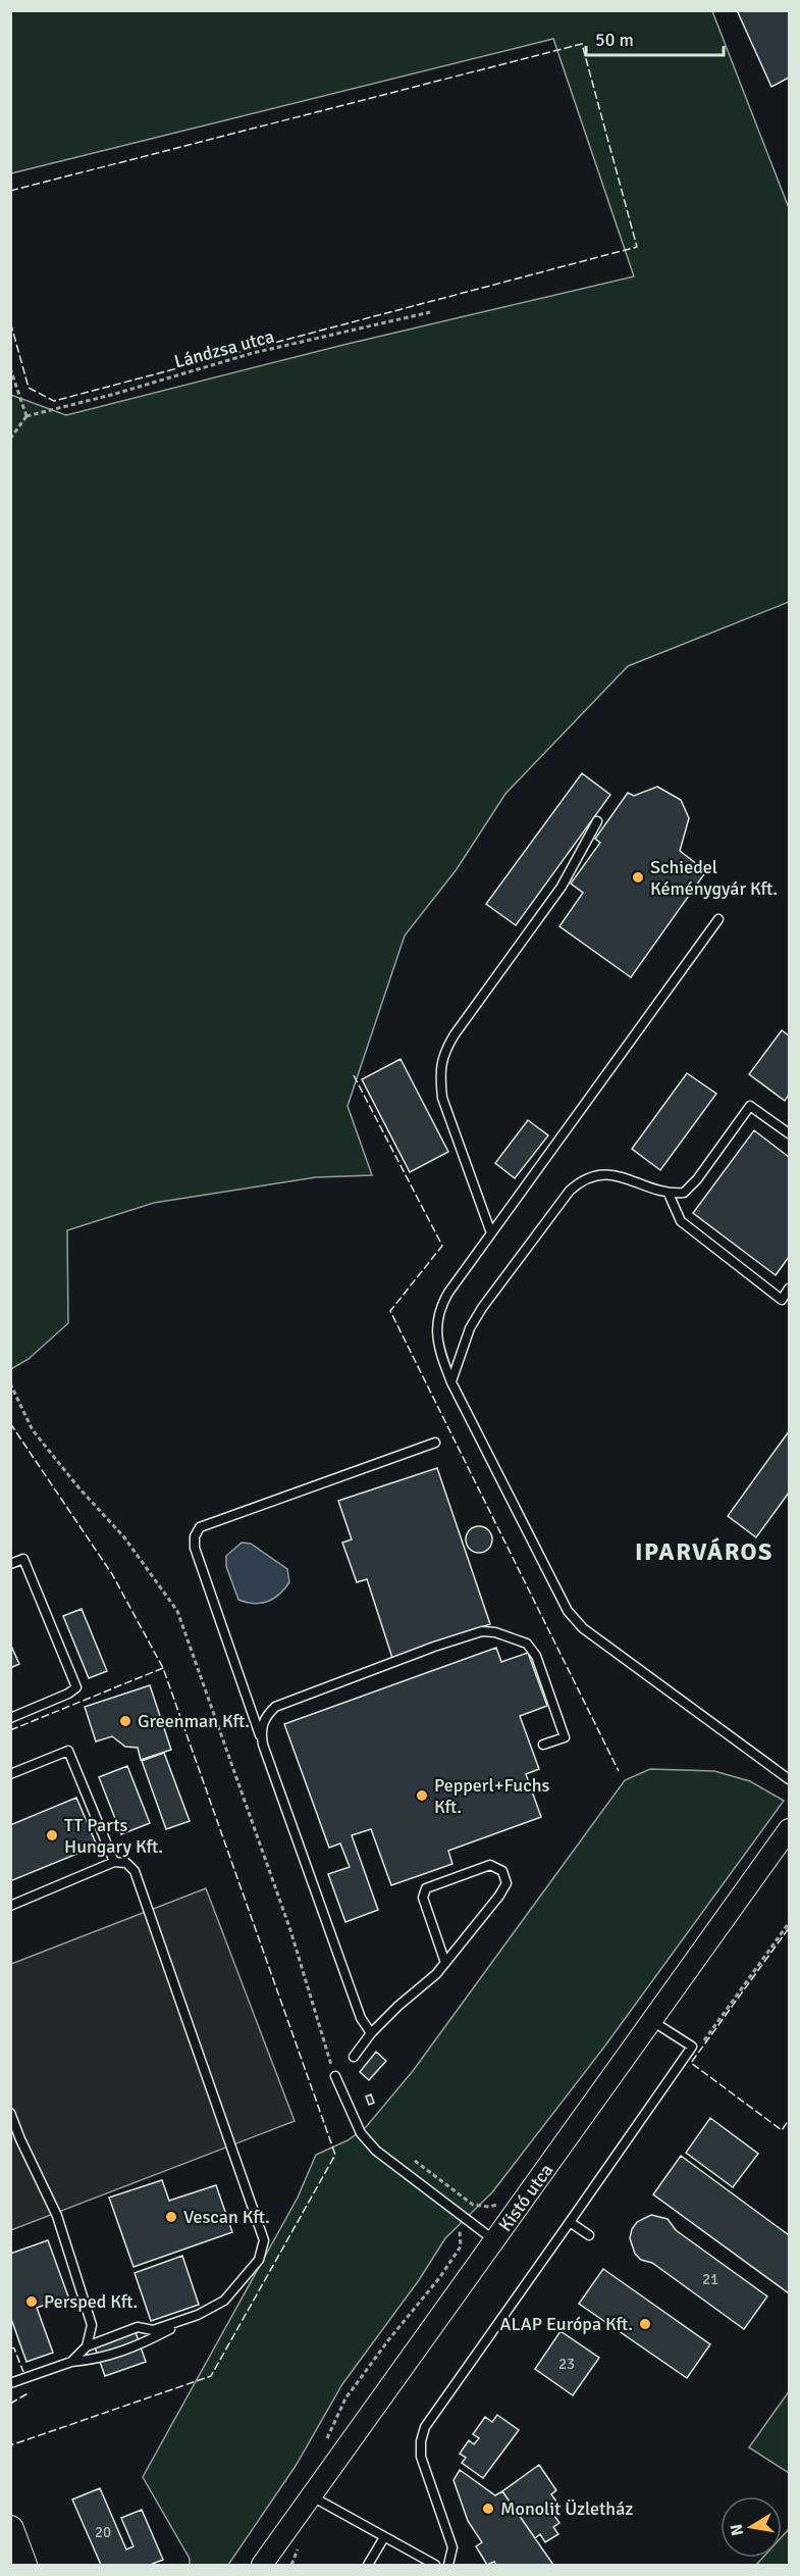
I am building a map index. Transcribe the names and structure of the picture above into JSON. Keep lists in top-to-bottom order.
{
  "streets": {
    "street": ["Kistó utca"],
    "path": ["Lándzsa utca"]
  },
  "districts": ["IPARVÁROS"],
  "places": [
    "Schiedel Kéménygyár Kft.",
    "Greenman Kft.",
    "Pepperl+Fuchs Kft.",
    "TT Parts Hungary Kft.",
    "Vescan Kft.",
    "Persped Kft.",
    "ALAP Európa Kft.",
    "Monolit Üzletház"
  ],
  "house_numbers": ["21", "23", "20"],
  "scale_bar": "50 m",
  "north": "left"
}
